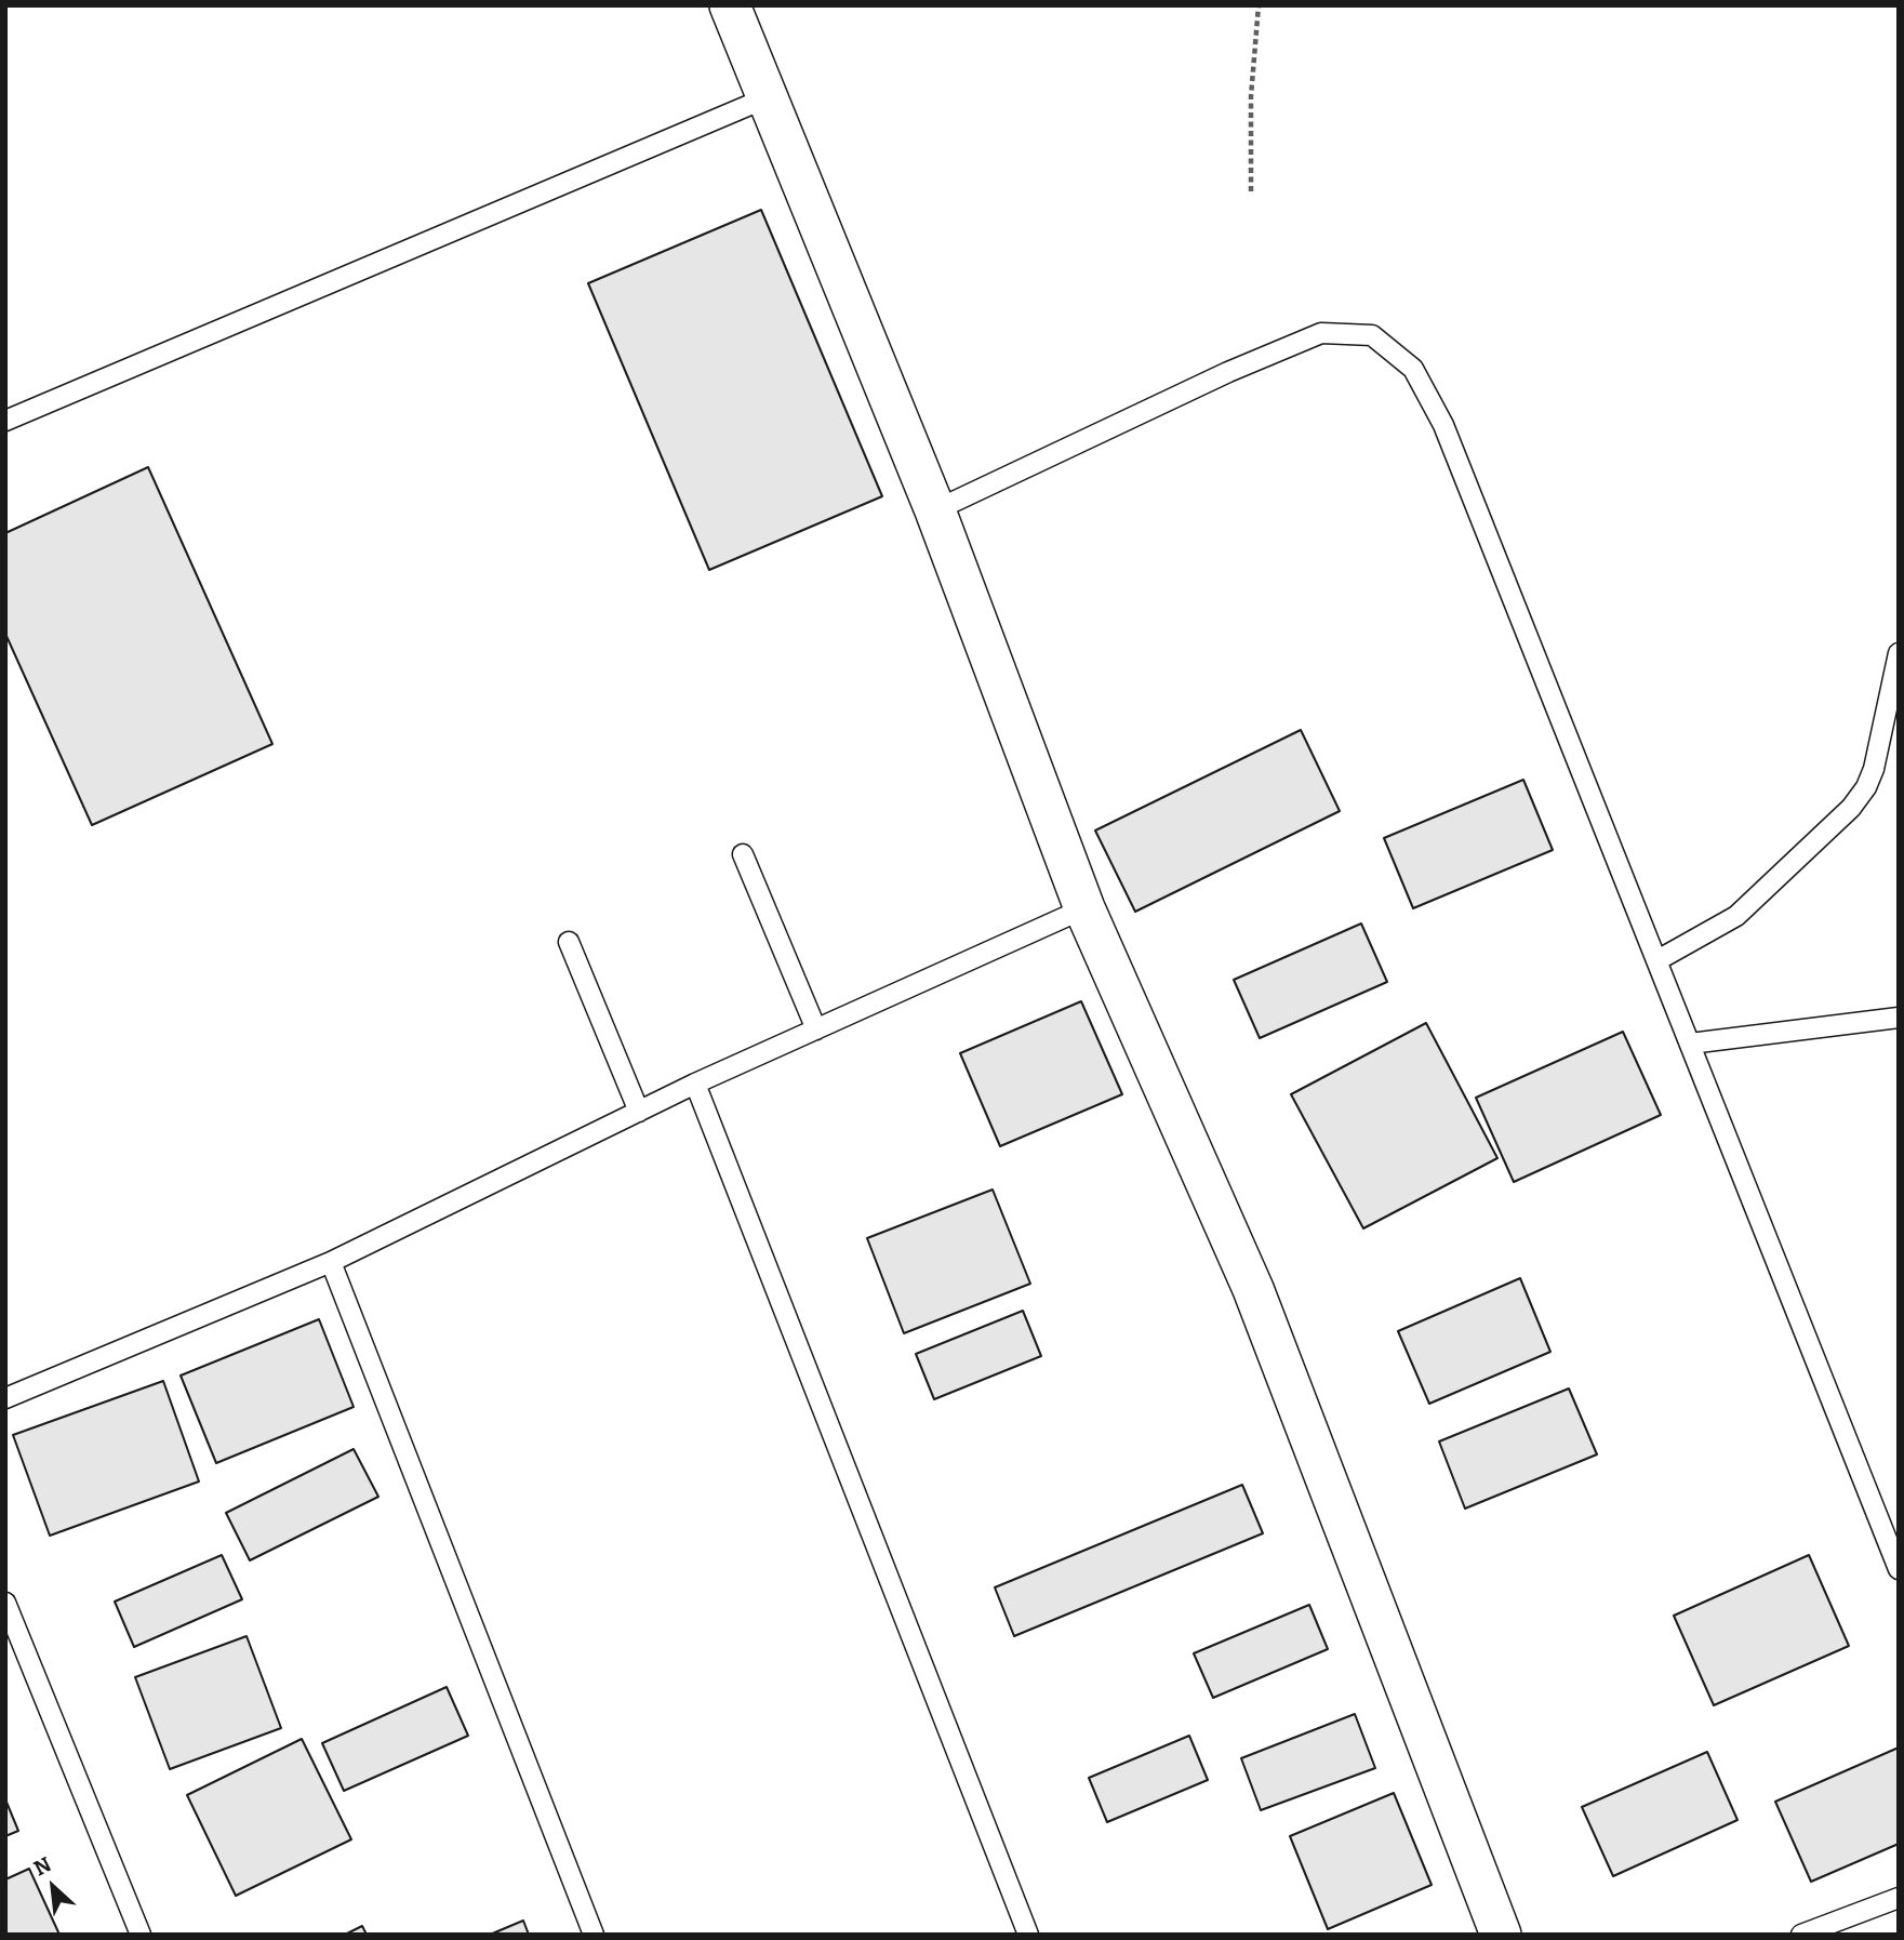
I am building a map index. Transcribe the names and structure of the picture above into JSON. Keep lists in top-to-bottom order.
{
  "north": "top left"
}
